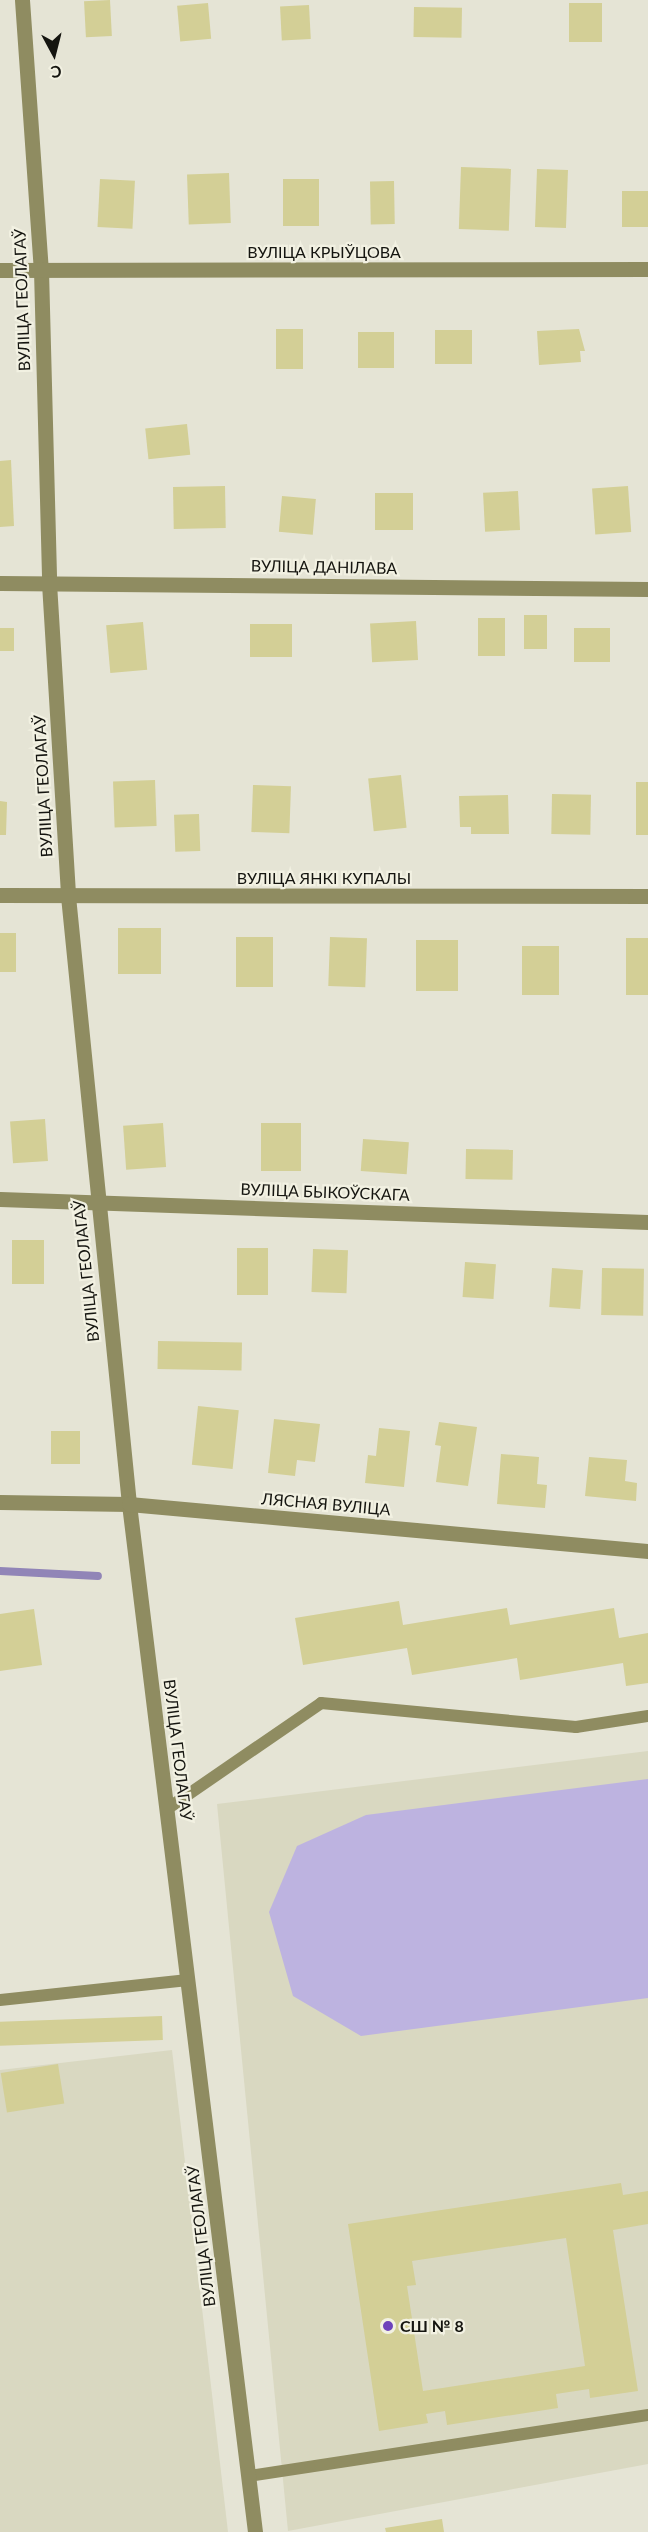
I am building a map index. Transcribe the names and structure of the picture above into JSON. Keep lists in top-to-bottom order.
{
  "streets": {
    "street": [
      "ВУЛІЦА КРЫЎЦОВА",
      "ВУЛІЦА ГЕОЛАГАЎ",
      "ВУЛІЦА ДАНІЛАВА",
      "ВУЛІЦА ЯНКІ КУПАЛЫ",
      "ВУЛІЦА БЫКОЎСКАГА",
      "ЛЯСНАЯ ВУЛІЦА"
    ]
  },
  "crossings": [
    ["ВУЛІЦА КРЫЎЦОВА", "ВУЛІЦА ГЕОЛАГАЎ"],
    ["ВУЛІЦА ГЕОЛАГАЎ", "ВУЛІЦА ДАНІЛАВА"],
    ["ВУЛІЦА ГЕОЛАГАЎ", "ВУЛІЦА ЯНКІ КУПАЛЫ"],
    ["ВУЛІЦА ГЕОЛАГАЎ", "ВУЛІЦА БЫКОЎСКАГА"],
    ["ВУЛІЦА ГЕОЛАГАЎ", "ЛЯСНАЯ ВУЛІЦА"]
  ],
  "places": ["СШ № 8"],
  "north": "bottom"
}
